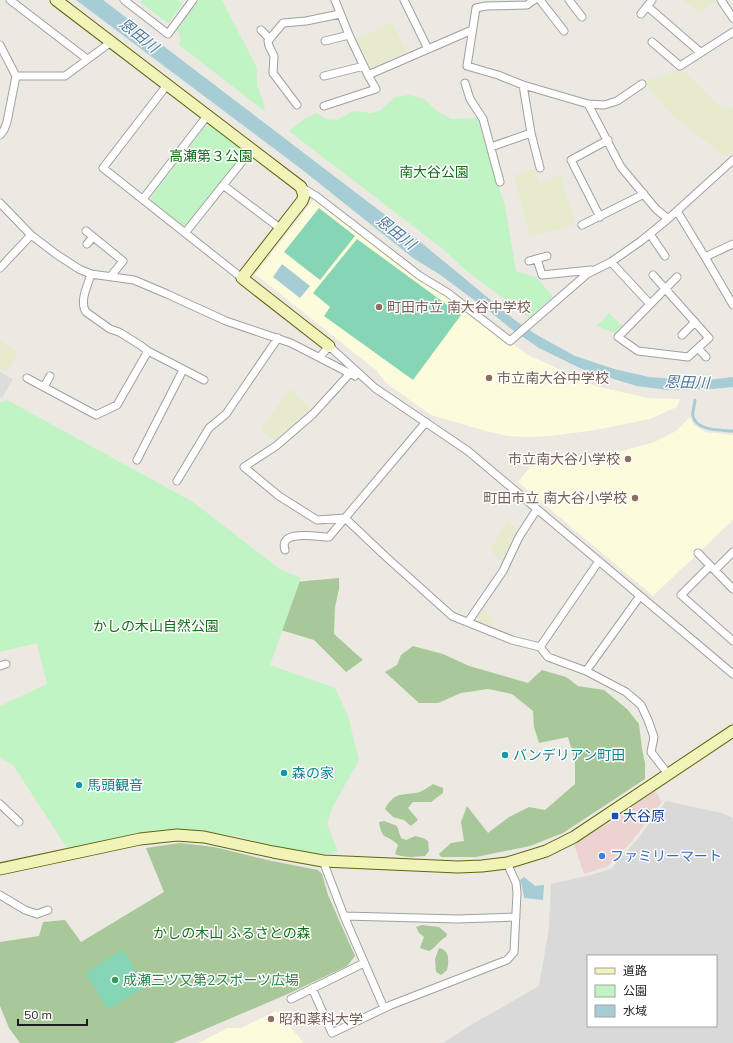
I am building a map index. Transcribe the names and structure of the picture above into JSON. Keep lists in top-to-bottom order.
{
  "water": ["恩田川"],
  "parks": [
    "高瀬第３公園",
    "南大谷公園",
    "かしの木山自然公園",
    "かしの木山 ふるさとの森"
  ],
  "places": {
    "other": [
      "町田市立 南大谷中学校",
      "市立南大谷中学校",
      "市立南大谷小学校",
      "町田市立 南大谷小学校",
      "バンデリアン町田",
      "森の家",
      "馬頭観音",
      "ファミリーマート",
      "成瀬三ツ又第2スポーツ広場",
      "昭和薬科大学"
    ],
    "transit": ["大谷原"]
  },
  "legend": ["道路", "公園", "水域"],
  "scale_bar": "50 m"
}
